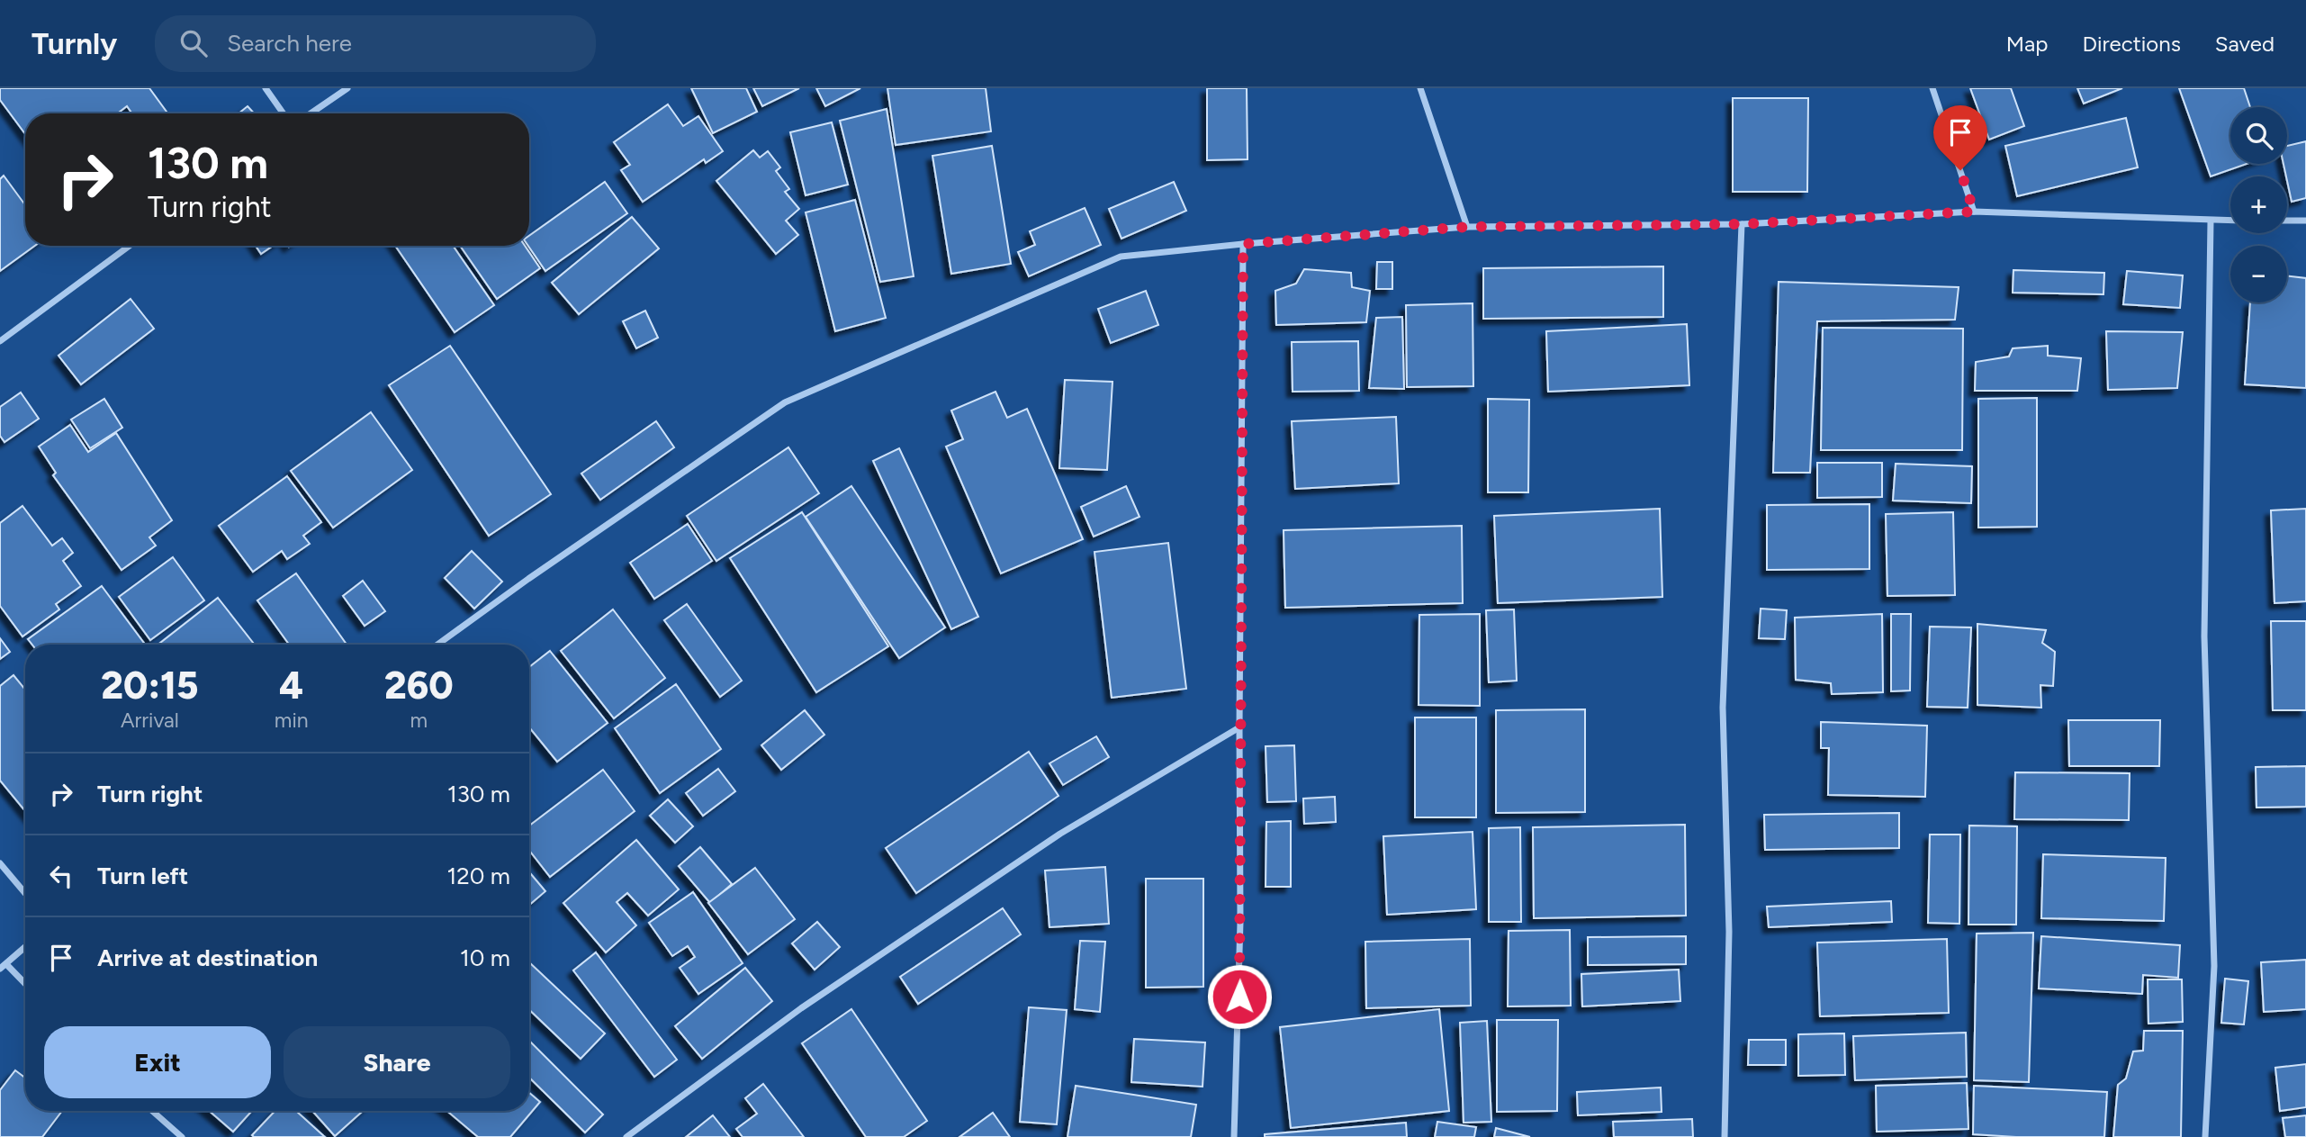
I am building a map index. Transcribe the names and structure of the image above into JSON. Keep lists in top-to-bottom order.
{
  "page": {
    "header": "Turnly",
    "search": "Search here",
    "nav": ["Map", "Directions", "Saved"],
    "map_buttons": ["+", "−"],
    "turn": ["130 m", "Turn right"],
    "eta": [
      "20:15",
      "Arrival",
      "4",
      "min",
      "260",
      "m"
    ],
    "list": [
      {
        "name": "Turn right",
        "value": "130 m"
      },
      {
        "name": "Turn left",
        "value": "120 m"
      },
      {
        "name": "Arrive at destination",
        "value": "10 m"
      }
    ],
    "buttons": ["Exit", "Share"]
  }
}
